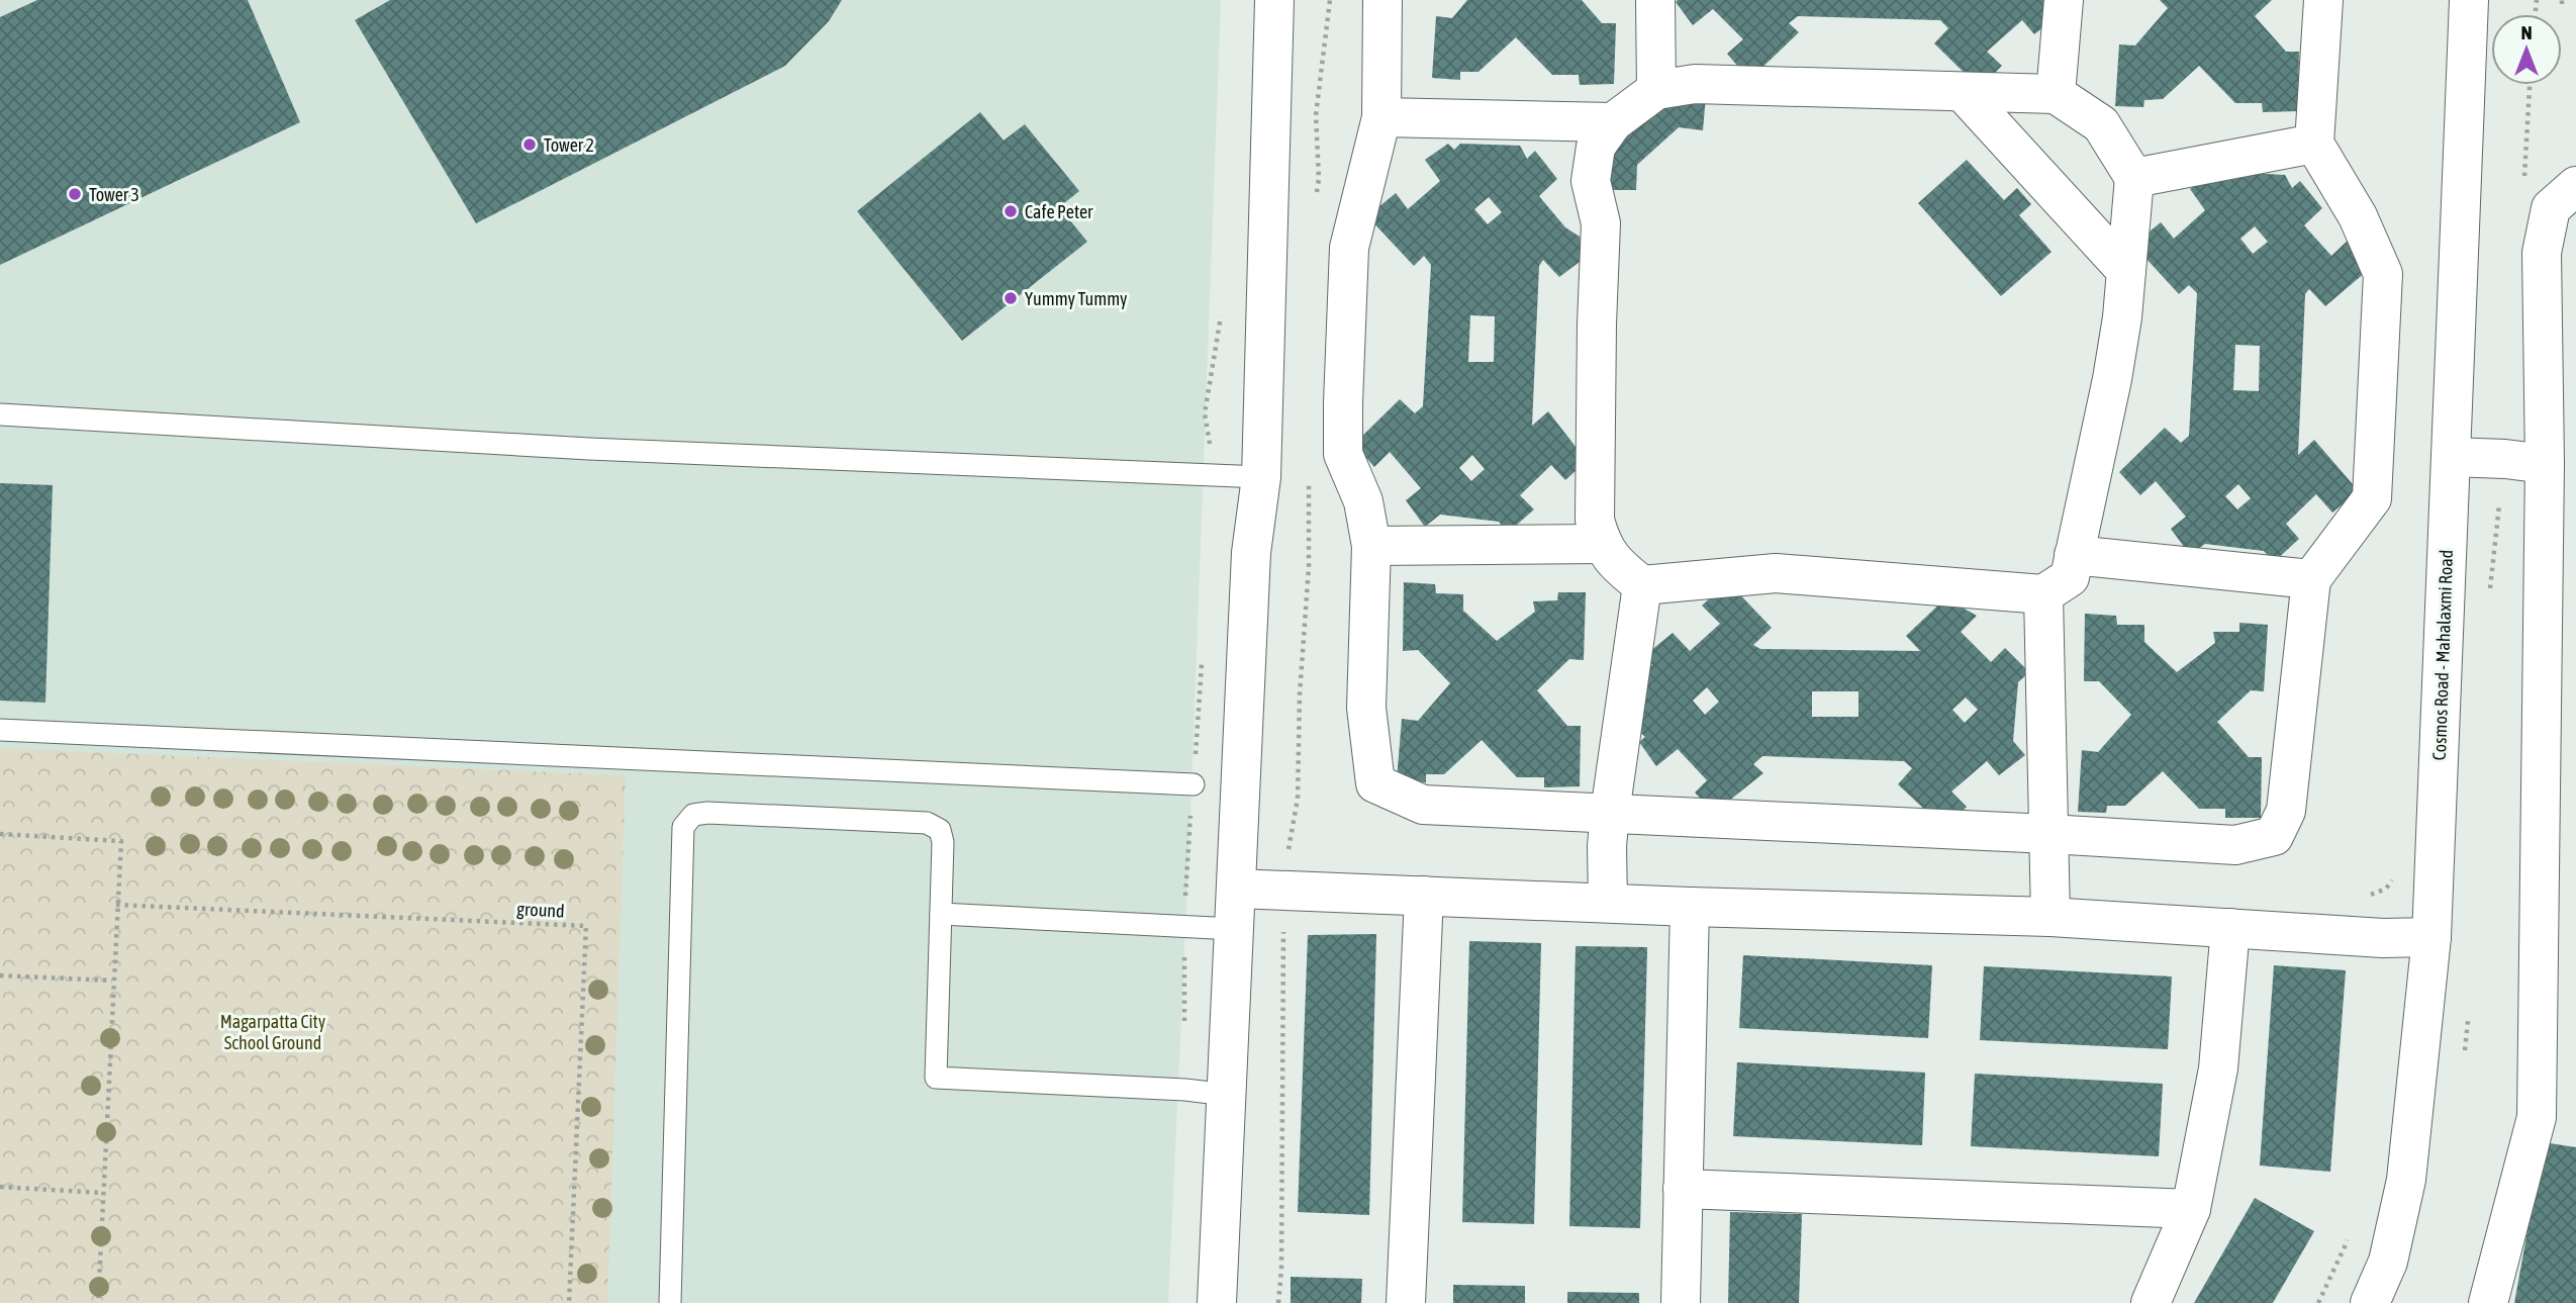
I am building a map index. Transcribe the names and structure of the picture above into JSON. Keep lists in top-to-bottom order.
{
  "streets": {
    "street": ["Cosmos Road - Mahalaxmi Road"],
    "path": ["ground"]
  },
  "parks": ["Magarpatta City School Ground"],
  "places": [
    "Tower 2",
    "Tower 3",
    "Cafe Peter",
    "Yummy Tummy"
  ],
  "north": "top"
}
